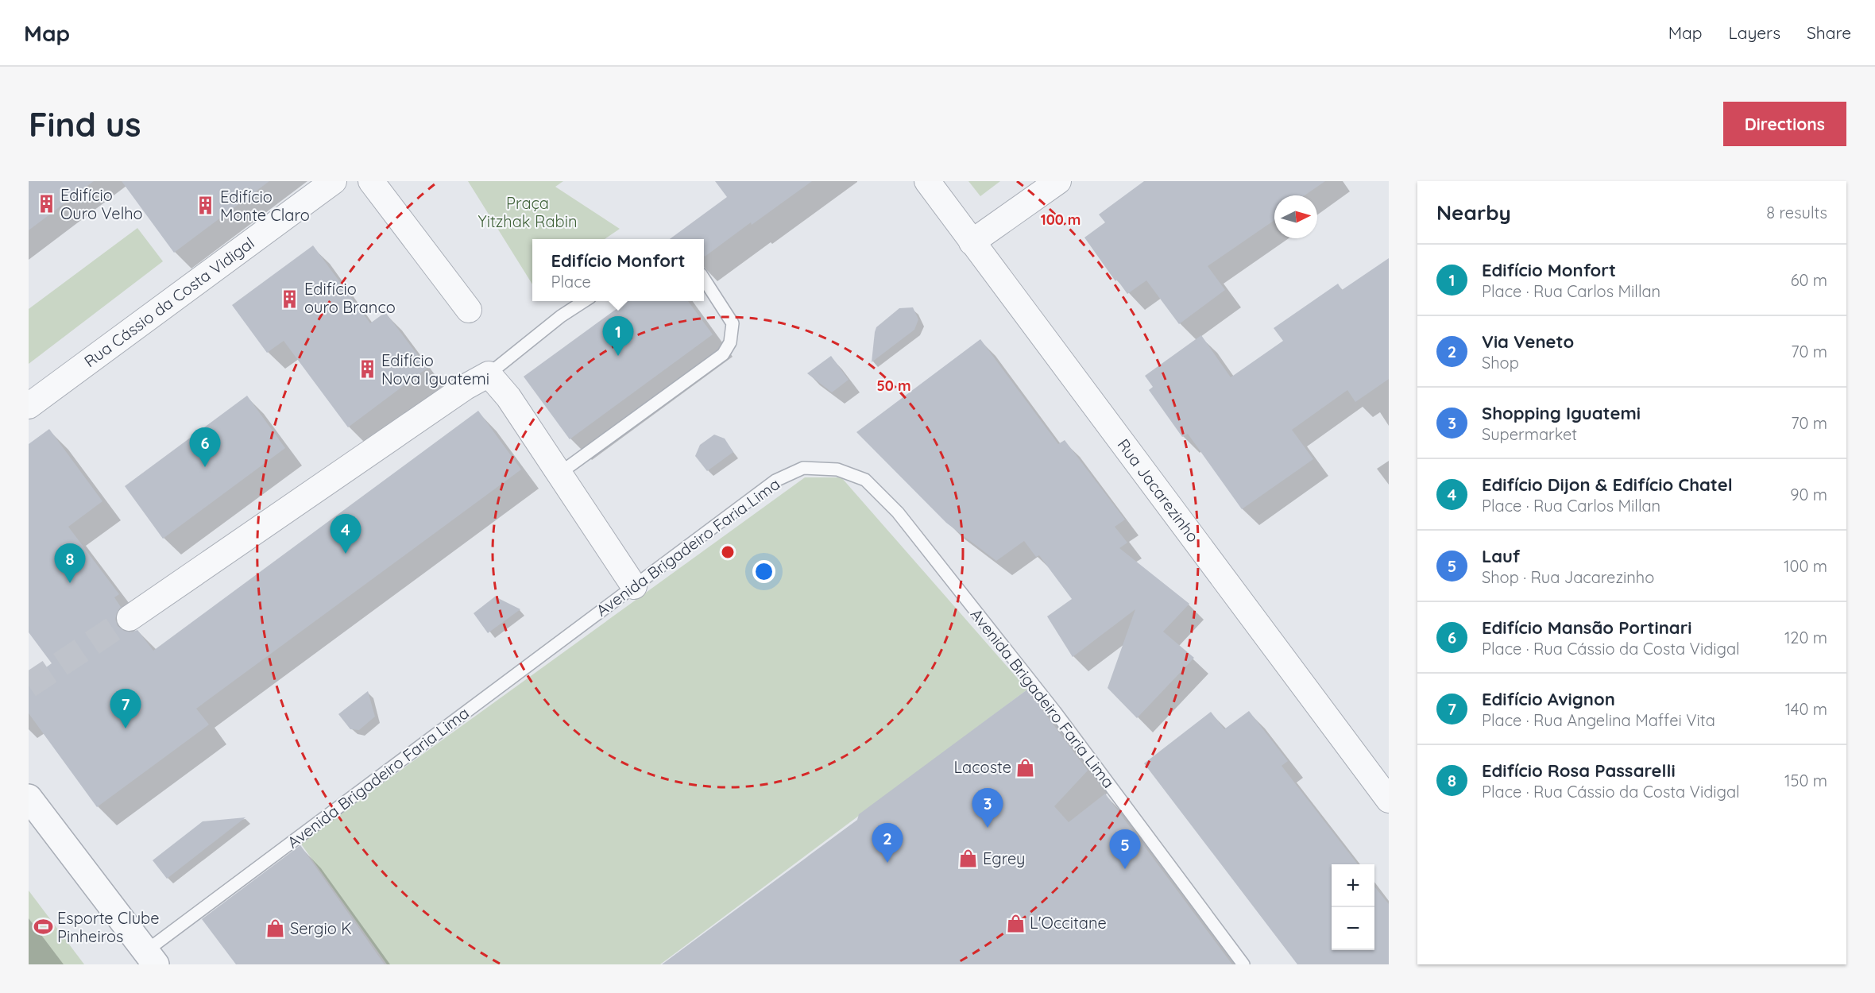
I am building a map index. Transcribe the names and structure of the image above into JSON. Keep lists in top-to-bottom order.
{
  "streets": {
    "street": ["Rua Cássio da Costa Vidigal", "Rua Jacarezinho"],
    "lane": ["Avenida Brigadeiro Faria Lima"]
  },
  "parks": ["Praça Yitzhak Rabin"],
  "places": {
    "building": [
      "Edifício Ouro Velho",
      "Edifício Monte Claro",
      "Edifício ouro Branco",
      "Edifício Nova Iguatemi"
    ],
    "shop": [
      "Lacoste",
      "Egrey",
      "L'Occitane",
      "Sergio K"
    ],
    "sports": ["Esporte Clube Pinheiros"]
  },
  "north": "right",
  "page": {
    "header": "Map",
    "nav": ["Map", "Layers", "Share"],
    "buttons": "Directions",
    "title": "Find us",
    "heading": ["Nearby", "8 results"],
    "popup": ["Edifício Monfort", "Place"],
    "list": [
      {
        "mark": "1",
        "name": "Edifício Monfort",
        "note": "Place · Rua Carlos Millan",
        "value": "60 m"
      },
      {
        "mark": "2",
        "name": "Via Veneto",
        "note": "Shop",
        "value": "70 m"
      },
      {
        "mark": "3",
        "name": "Shopping Iguatemi",
        "note": "Supermarket",
        "value": "70 m"
      },
      {
        "mark": "4",
        "name": "Edifício Dijon & Edifício Chatel",
        "note": "Place · Rua Carlos Millan",
        "value": "90 m"
      },
      {
        "mark": "5",
        "name": "Lauf",
        "note": "Shop · Rua Jacarezinho",
        "value": "100 m"
      },
      {
        "mark": "6",
        "name": "Edifício Mansão Portinari",
        "note": "Place · Rua Cássio da Costa Vidigal",
        "value": "120 m"
      },
      {
        "mark": "7",
        "name": "Edifício Avignon",
        "note": "Place · Rua Angelina Maffei Vita",
        "value": "140 m"
      },
      {
        "mark": "8",
        "name": "Edifício Rosa Passarelli",
        "note": "Place · Rua Cássio da Costa Vidigal",
        "value": "150 m"
      }
    ],
    "pins": [
      "1",
      "6",
      "4",
      "8",
      "7",
      "3",
      "2",
      "5"
    ],
    "map_buttons": ["+", "−"]
  },
  "rings": ["100 m", "50 m"]
}
